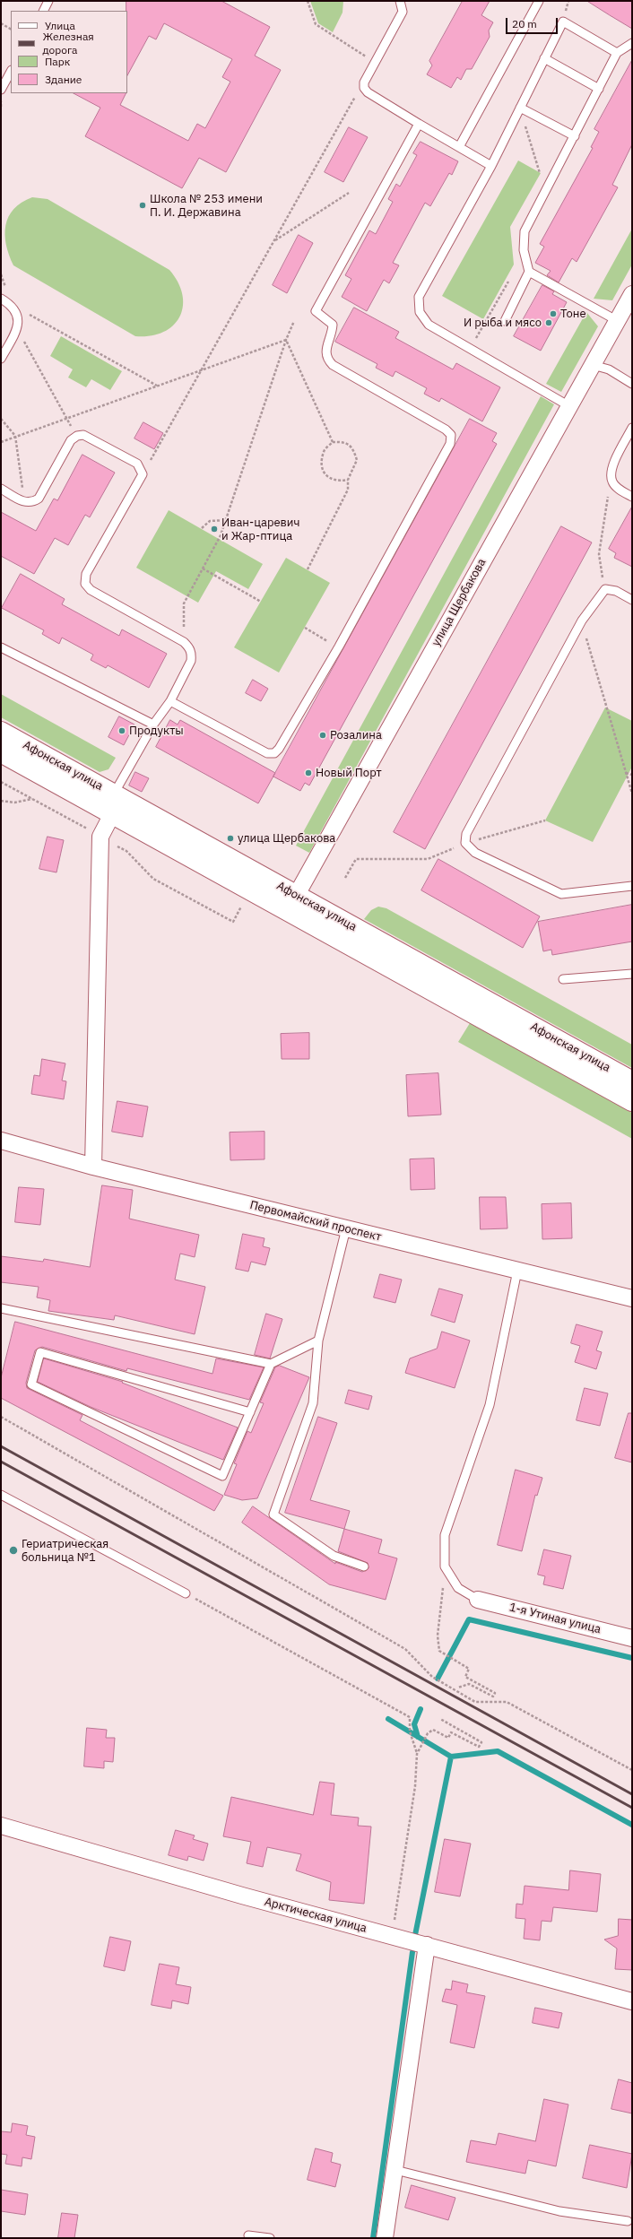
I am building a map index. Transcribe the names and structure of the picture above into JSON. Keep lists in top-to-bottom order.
{
  "streets": {
    "street": [
      "улица Щербакова",
      "Афонская улица",
      "Первомайский проспект",
      "1-я Утиная улица",
      "Арктическая улица"
    ]
  },
  "crossings": [
    ["улица Щербакова", "Афонская улица"]
  ],
  "places": [
    "Школа № 253 имени П. И. Державина",
    "Тоне",
    "И рыба и мясо",
    "Иван-царевич и Жар-птица",
    "Продукты",
    "Розалина",
    "Новый Порт",
    "улица Щербакова",
    "Гериатрическая больница №1"
  ],
  "legend": [
    "Улица",
    "Железная дорога",
    "Парк",
    "Здание"
  ],
  "scale_bar": "20 m"
}
